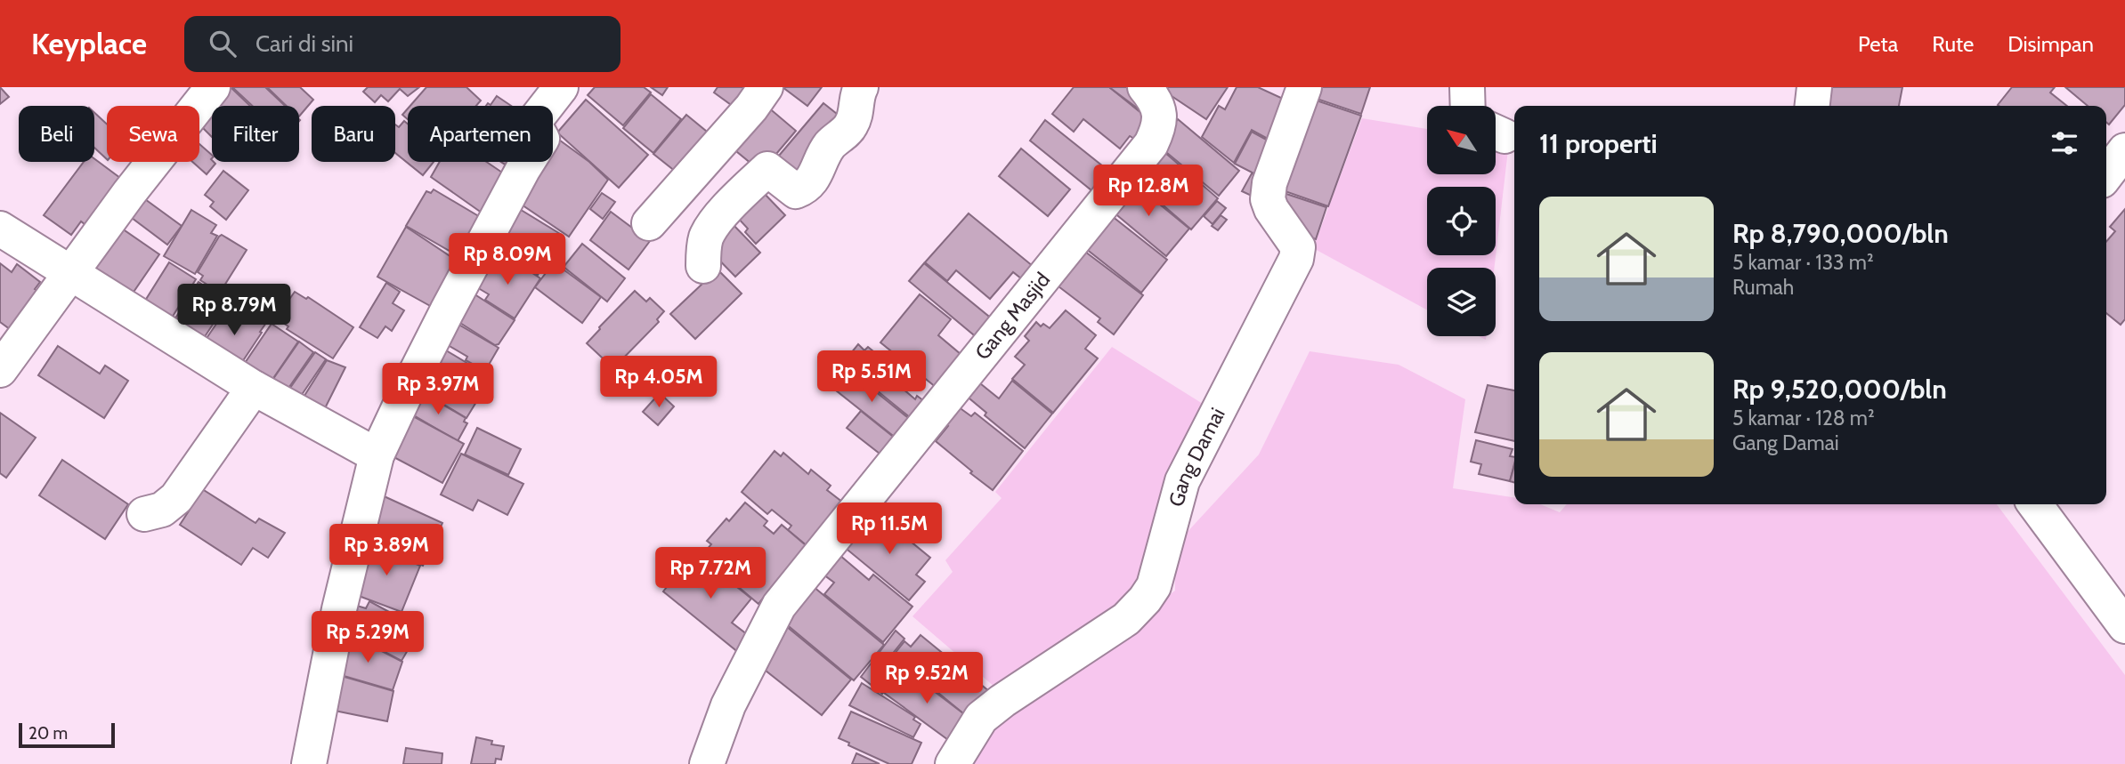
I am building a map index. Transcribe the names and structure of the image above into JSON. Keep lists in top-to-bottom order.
{
  "streets": {
    "street": ["Gang Masjid", "Gang Damai"]
  },
  "scale_bar": "20 m",
  "north": "top left",
  "page": {
    "header": "Keyplace",
    "search": "Cari di sini",
    "nav": ["Peta", "Rute", "Disimpan"],
    "chip": [
      "Beli",
      "Sewa",
      "Filter",
      "Baru",
      "Apartemen"
    ],
    "heading": "11 properti",
    "price": [
      "Rp 12.8M",
      "Rp 8.09M",
      "Rp 8.79M",
      "Rp 5.51M",
      "Rp 4.05M",
      "Rp 3.97M",
      "Rp 11.5M",
      "Rp 3.89M",
      "Rp 7.72M",
      "Rp 5.29M",
      "Rp 9.52M"
    ],
    "list": [
      {
        "name": "Rp 8,790,000/bln",
        "note": "5 kamar · 133 m² · Rumah"
      },
      {
        "name": "Rp 9,520,000/bln",
        "note": "5 kamar · 128 m² · Gang Damai"
      }
    ],
    "scale": "20 m"
  }
}
